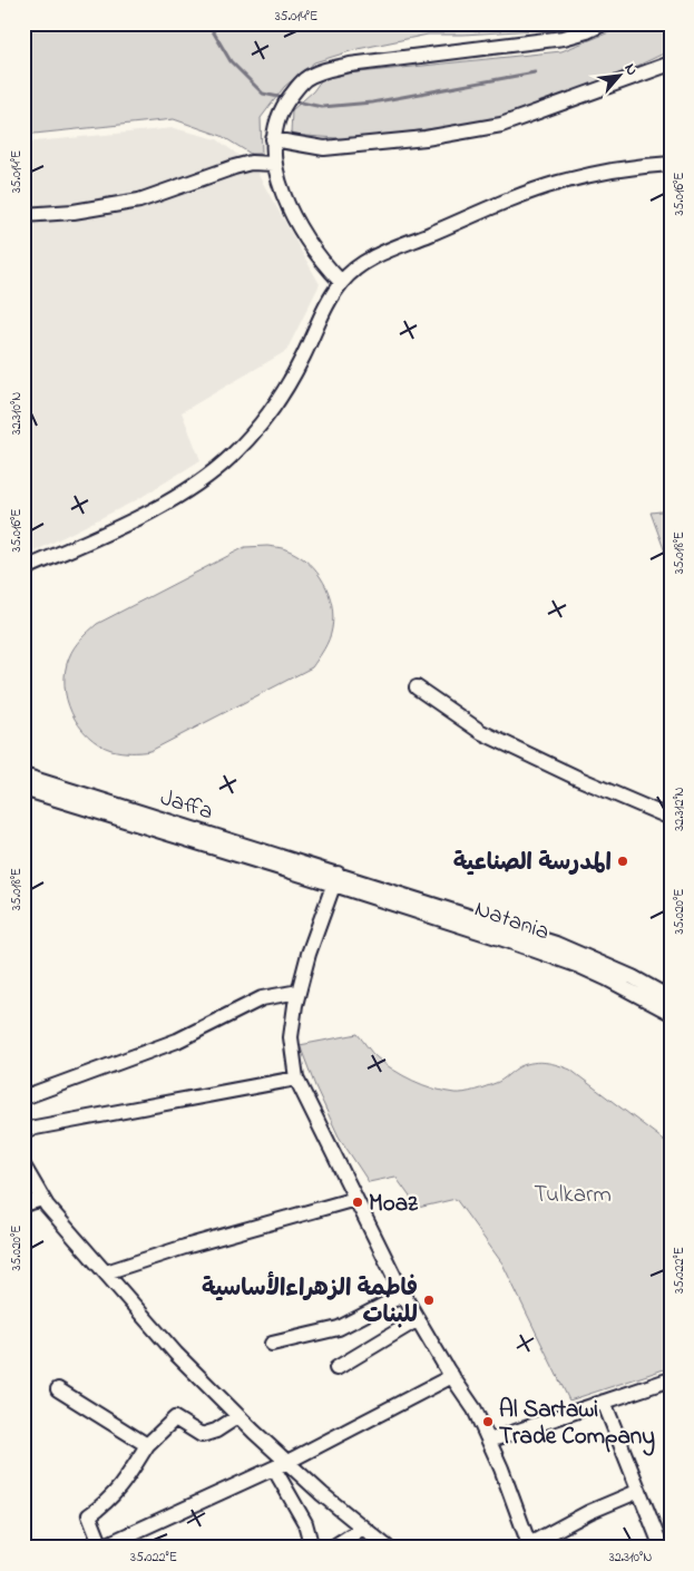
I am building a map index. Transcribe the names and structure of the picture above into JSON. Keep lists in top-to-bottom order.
{
  "streets": {
    "street": ["Jaffa", "Natania"]
  },
  "crossings": [
    ["Jaffa", "Natania"]
  ],
  "parks": ["Tulkarm"],
  "places": [
    "المدرسة الصناعية",
    "Moaz",
    "فاطمة الزهراءالأساسية للبنات",
    "Al Sartawi Trade Company"
  ],
  "north": "top right",
  "coordinates": [
    "35.014°E",
    "35.016°E",
    "32.310°N",
    "35.018°E",
    "32.312°N",
    "35.020°E",
    "35.022°E"
  ]
}
